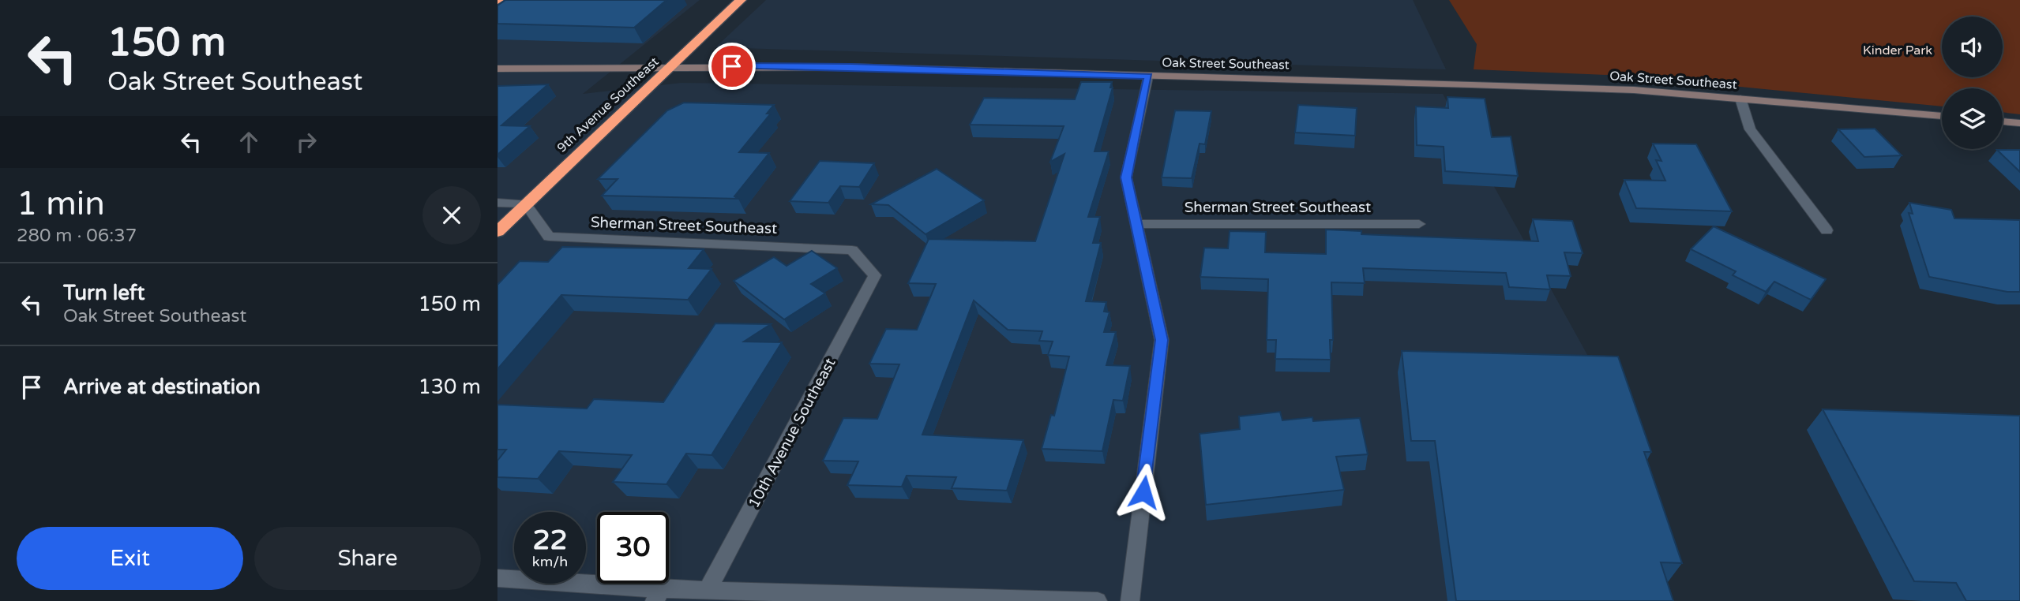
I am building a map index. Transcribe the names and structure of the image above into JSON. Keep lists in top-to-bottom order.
{
  "streets": {
    "highway": ["9th Avenue Southeast"],
    "street": ["Oak Street Southeast", "Sherman Street Southeast", "10th Avenue Southeast"]
  },
  "crossings": [
    ["Oak Street Southeast", "9th Avenue Southeast"],
    ["9th Avenue Southeast", "Sherman Street Southeast"],
    ["Sherman Street Southeast", "10th Avenue Southeast"]
  ],
  "parks": ["Kinder Park"],
  "page": {
    "turn": ["150 m", "Oak Street Southeast"],
    "heading": ["1 min", "280 m · 06:37"],
    "list": [
      {
        "name": "Turn left",
        "note": "Oak Street Southeast",
        "value": "150 m"
      },
      {
        "name": "Arrive at destination",
        "value": "130 m"
      }
    ],
    "speed": "22 km/h",
    "limit": "30",
    "buttons": ["Exit", "Share"]
  }
}
